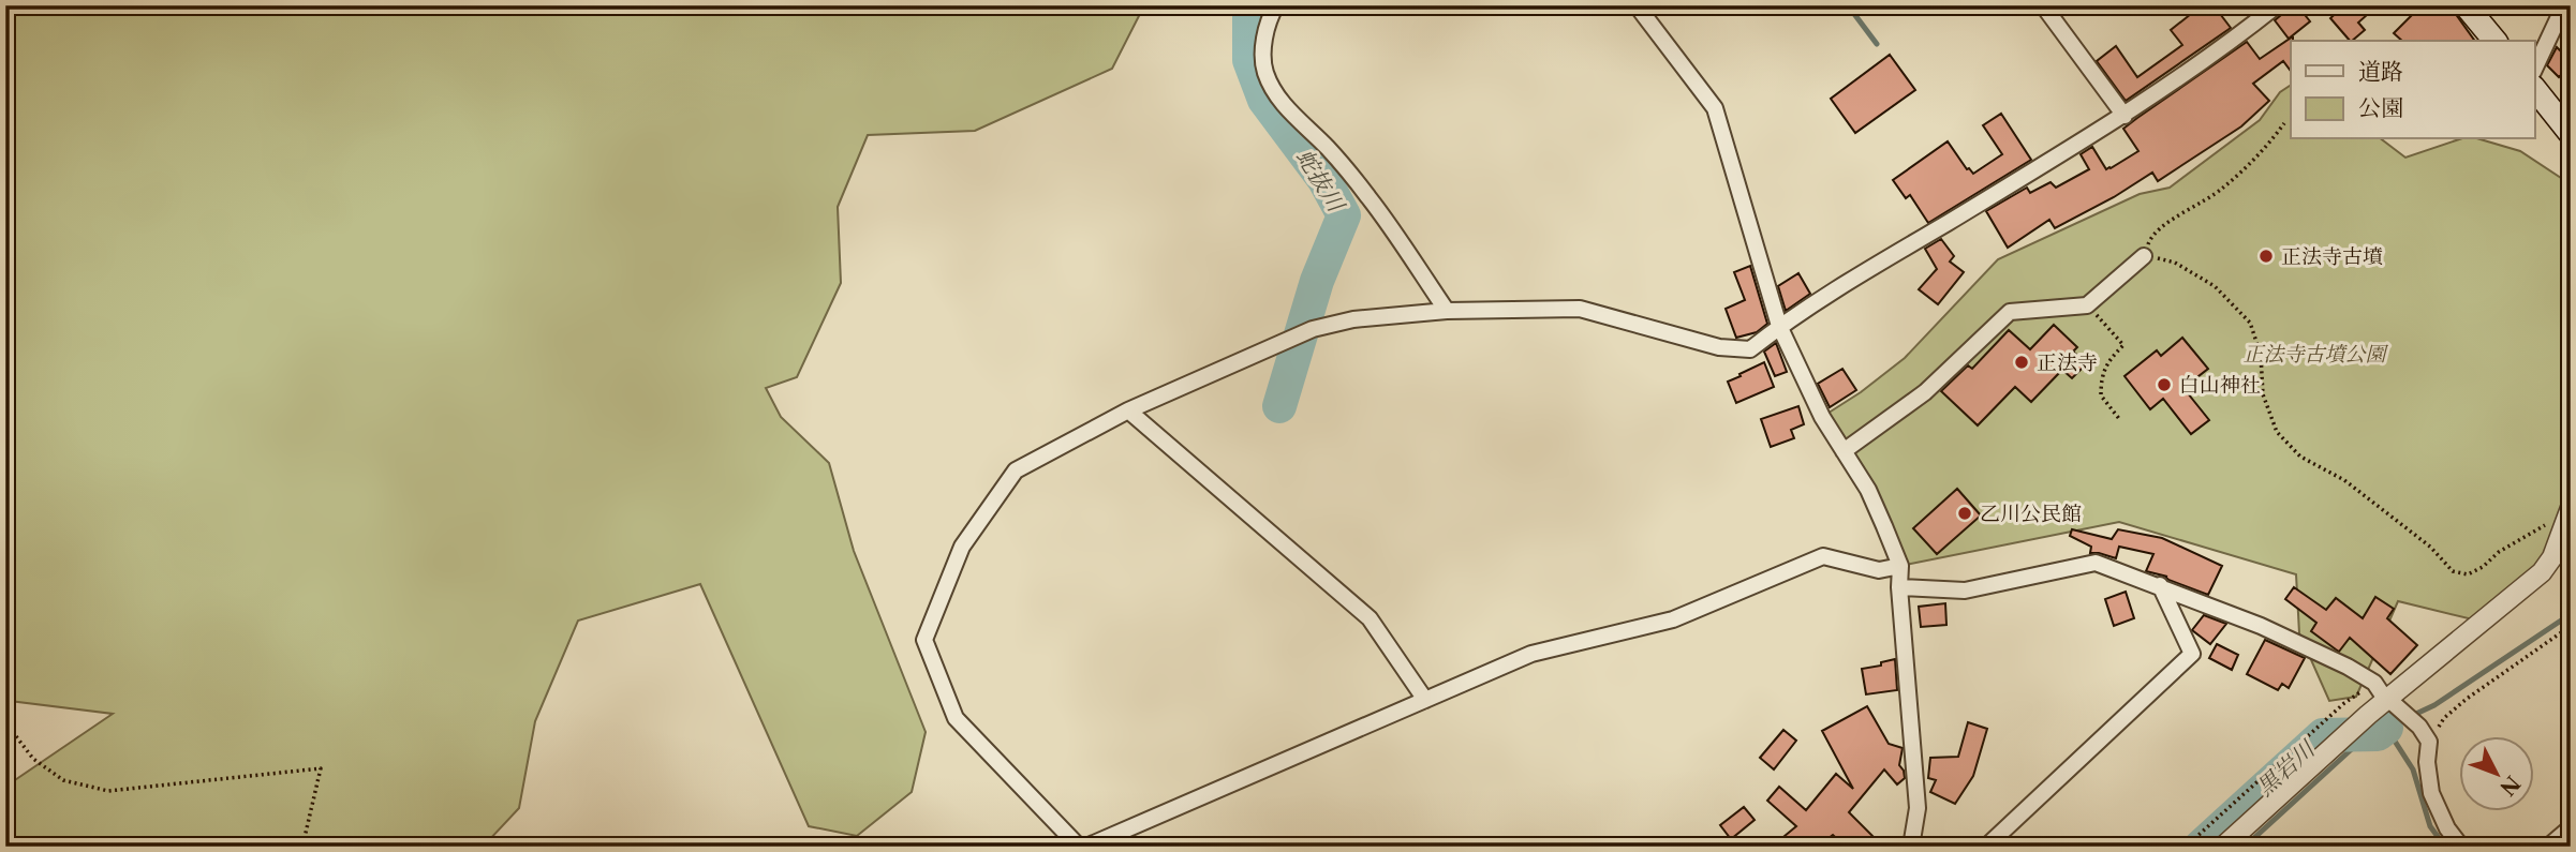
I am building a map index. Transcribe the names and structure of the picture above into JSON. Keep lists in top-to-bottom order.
{
  "water": ["蛇抜川", "黒岩川"],
  "parks": ["正法寺古墳公園"],
  "places": [
    "正法寺古墳",
    "正法寺",
    "白山神社",
    "乙川公民館"
  ],
  "legend": ["道路", "公園"],
  "north": "bottom right"
}
